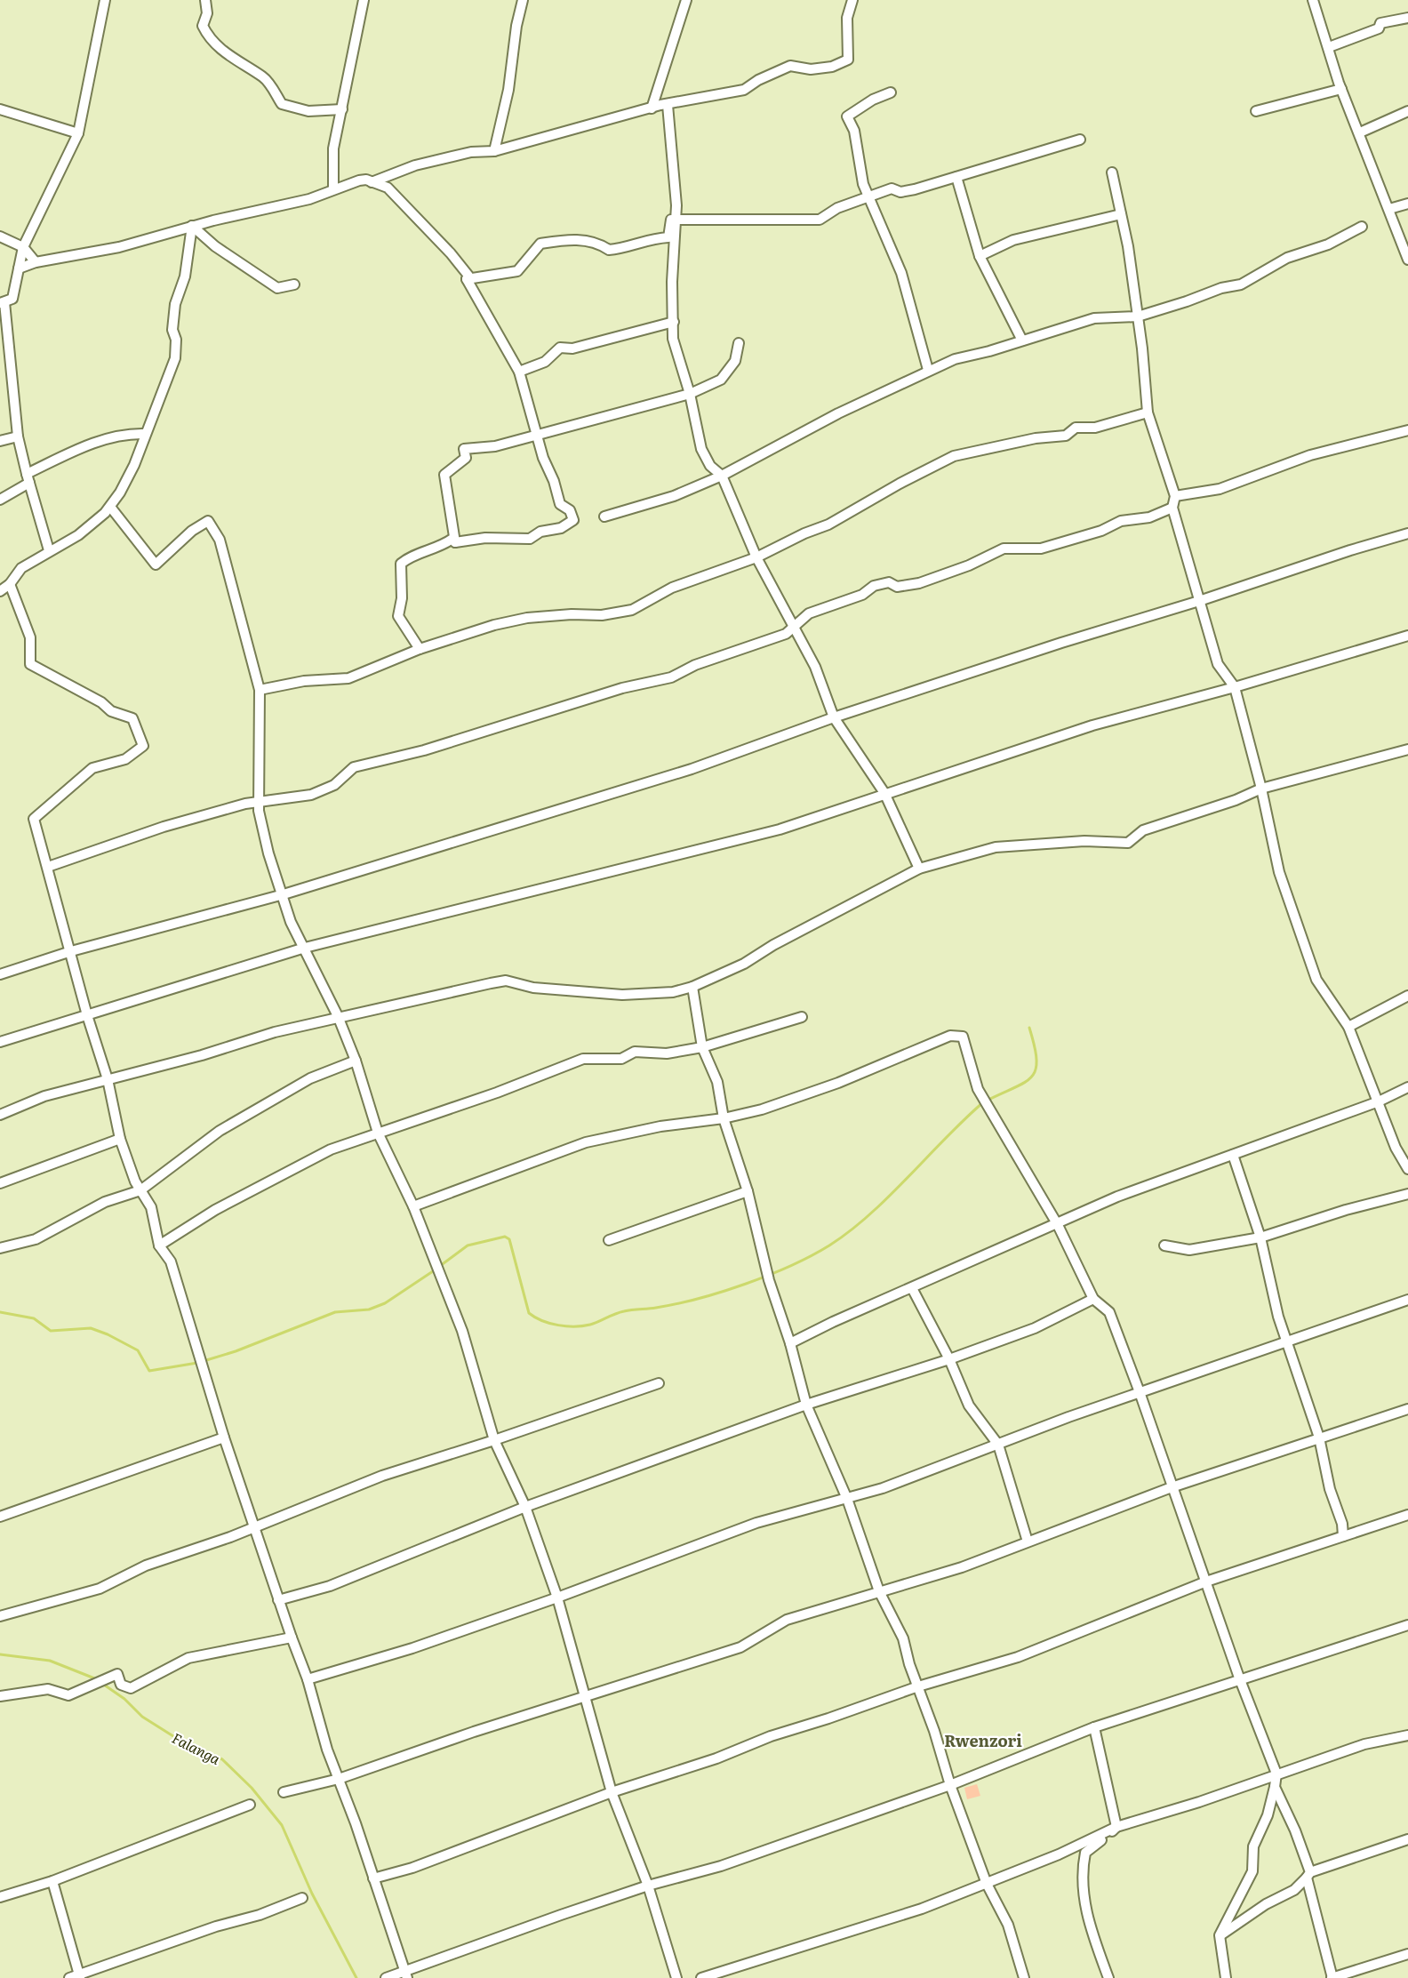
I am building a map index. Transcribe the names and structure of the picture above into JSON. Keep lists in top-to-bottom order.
{
  "districts": ["Rwenzori"],
  "water": ["Falanga"]
}
